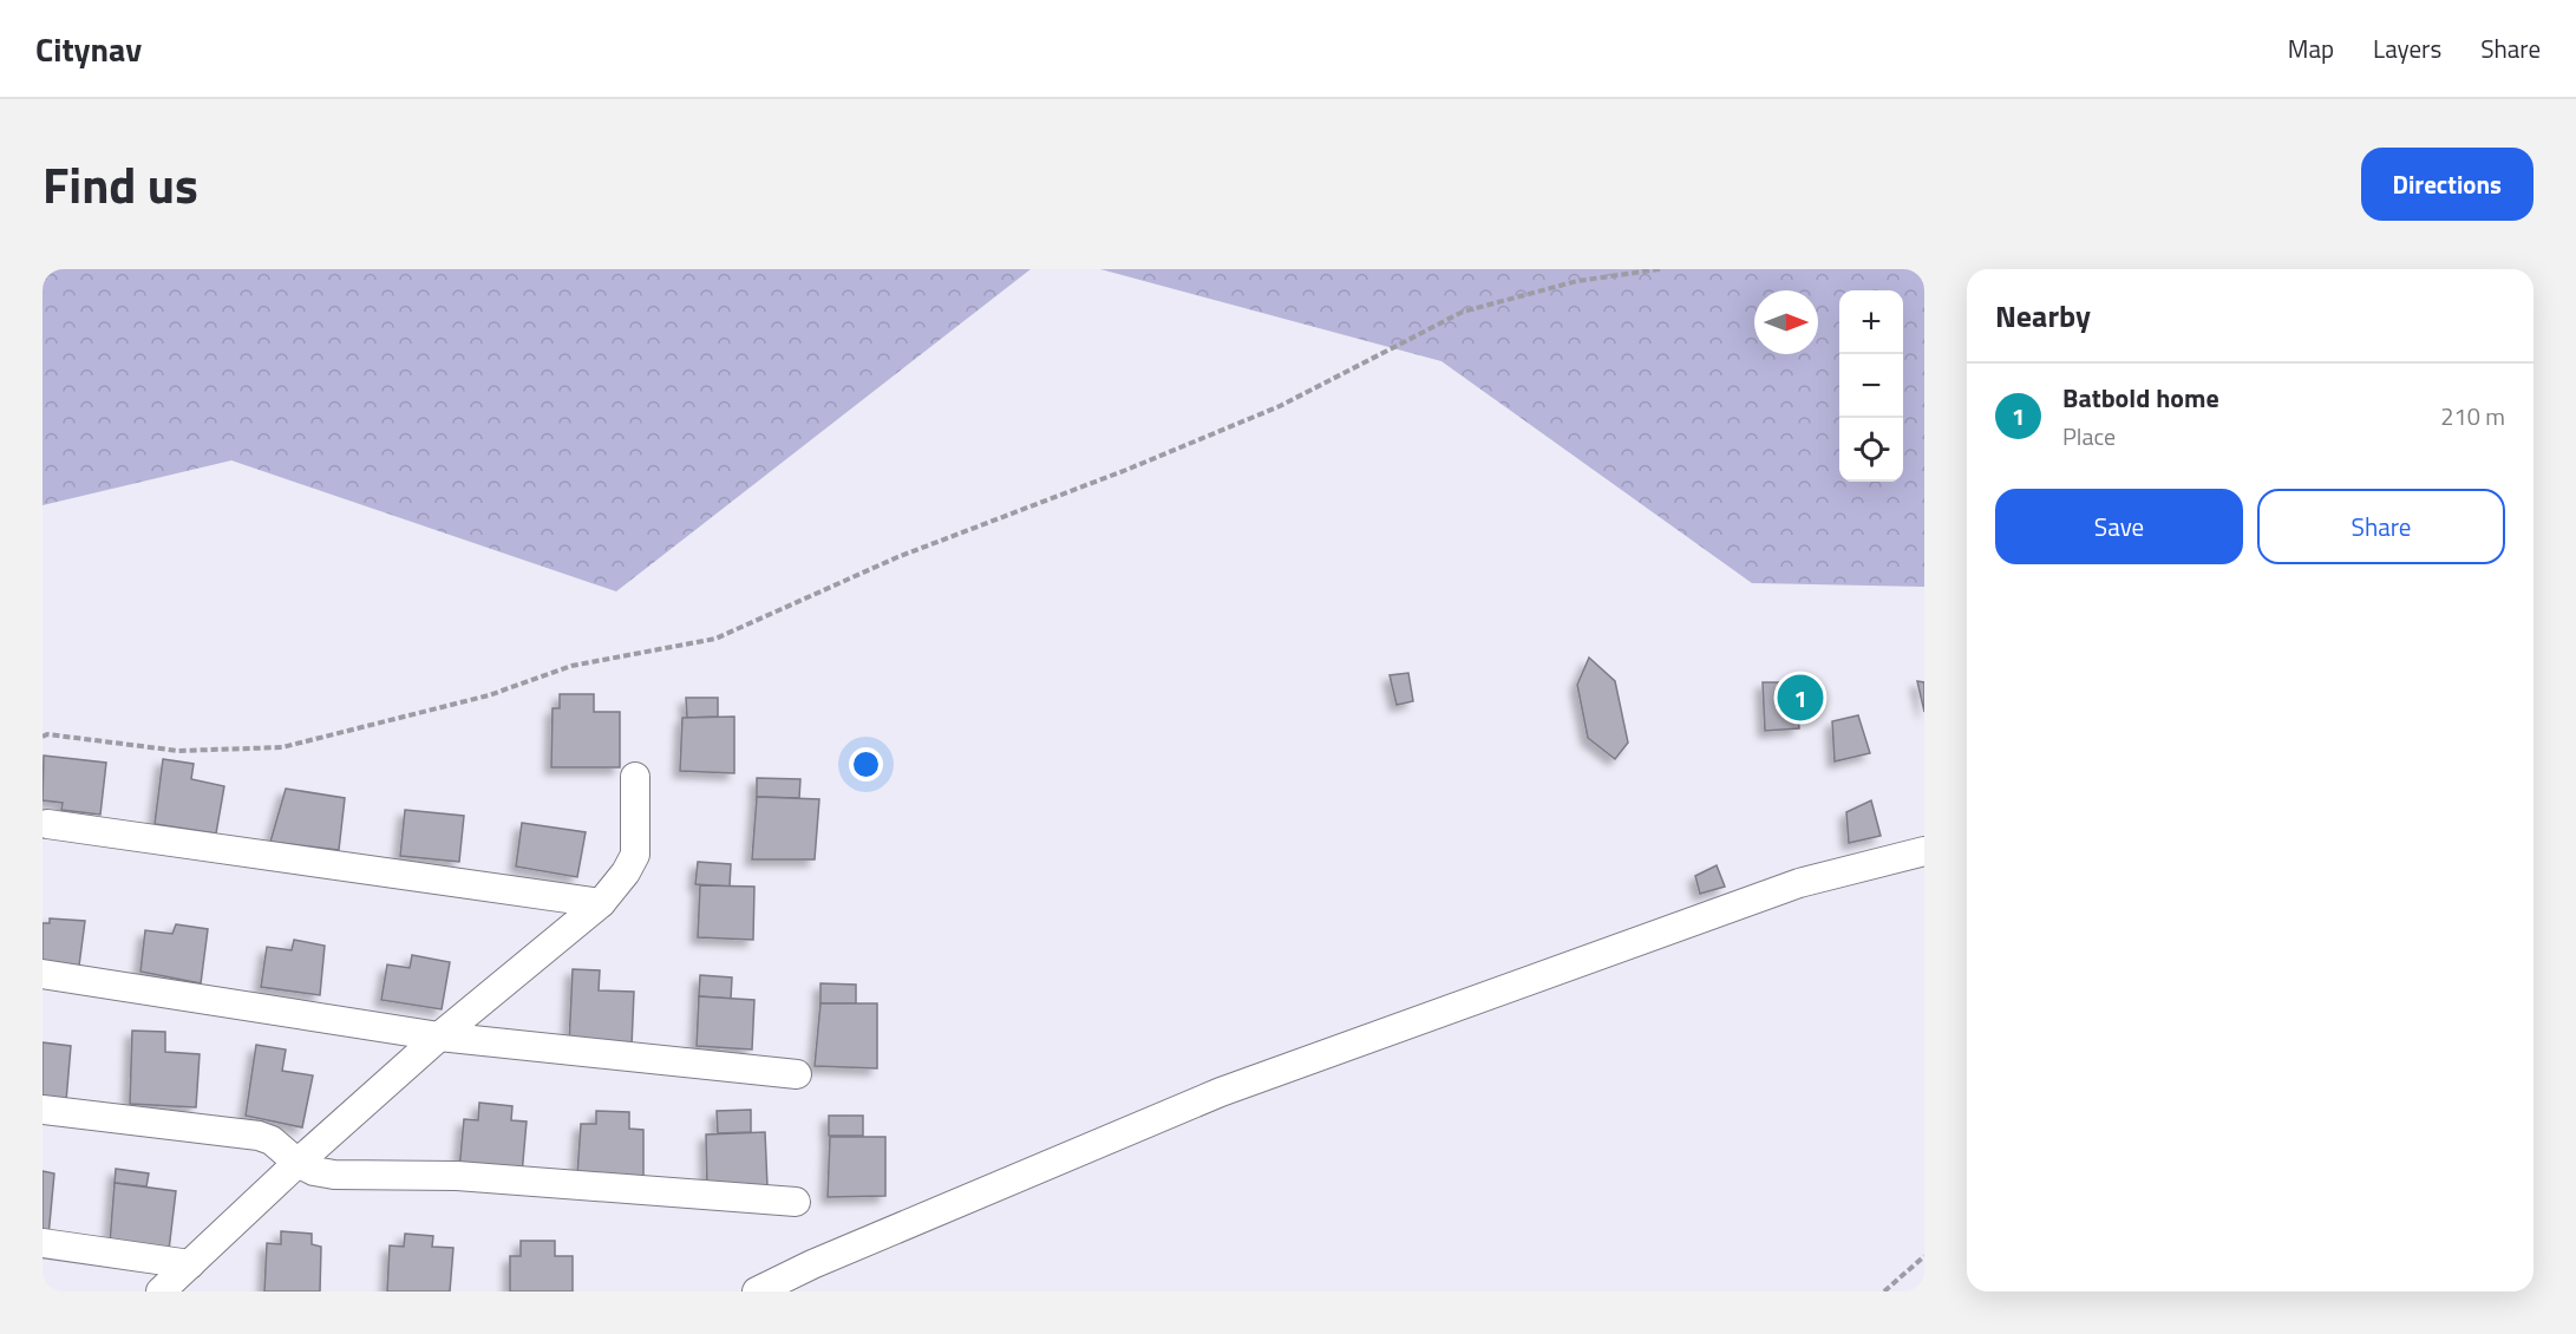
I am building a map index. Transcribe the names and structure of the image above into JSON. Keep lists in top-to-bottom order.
{
  "north": "right",
  "page": {
    "header": "Citynav",
    "nav": ["Map", "Layers", "Share"],
    "title": "Find us",
    "buttons": [
      "Directions",
      ["Save", "Share"]
    ],
    "heading": "Nearby",
    "map_buttons": ["+", "−"],
    "list": [
      {
        "mark": "1",
        "name": "Batbold home",
        "note": "Place",
        "value": "210 m"
      }
    ],
    "pins": "1"
  }
}
